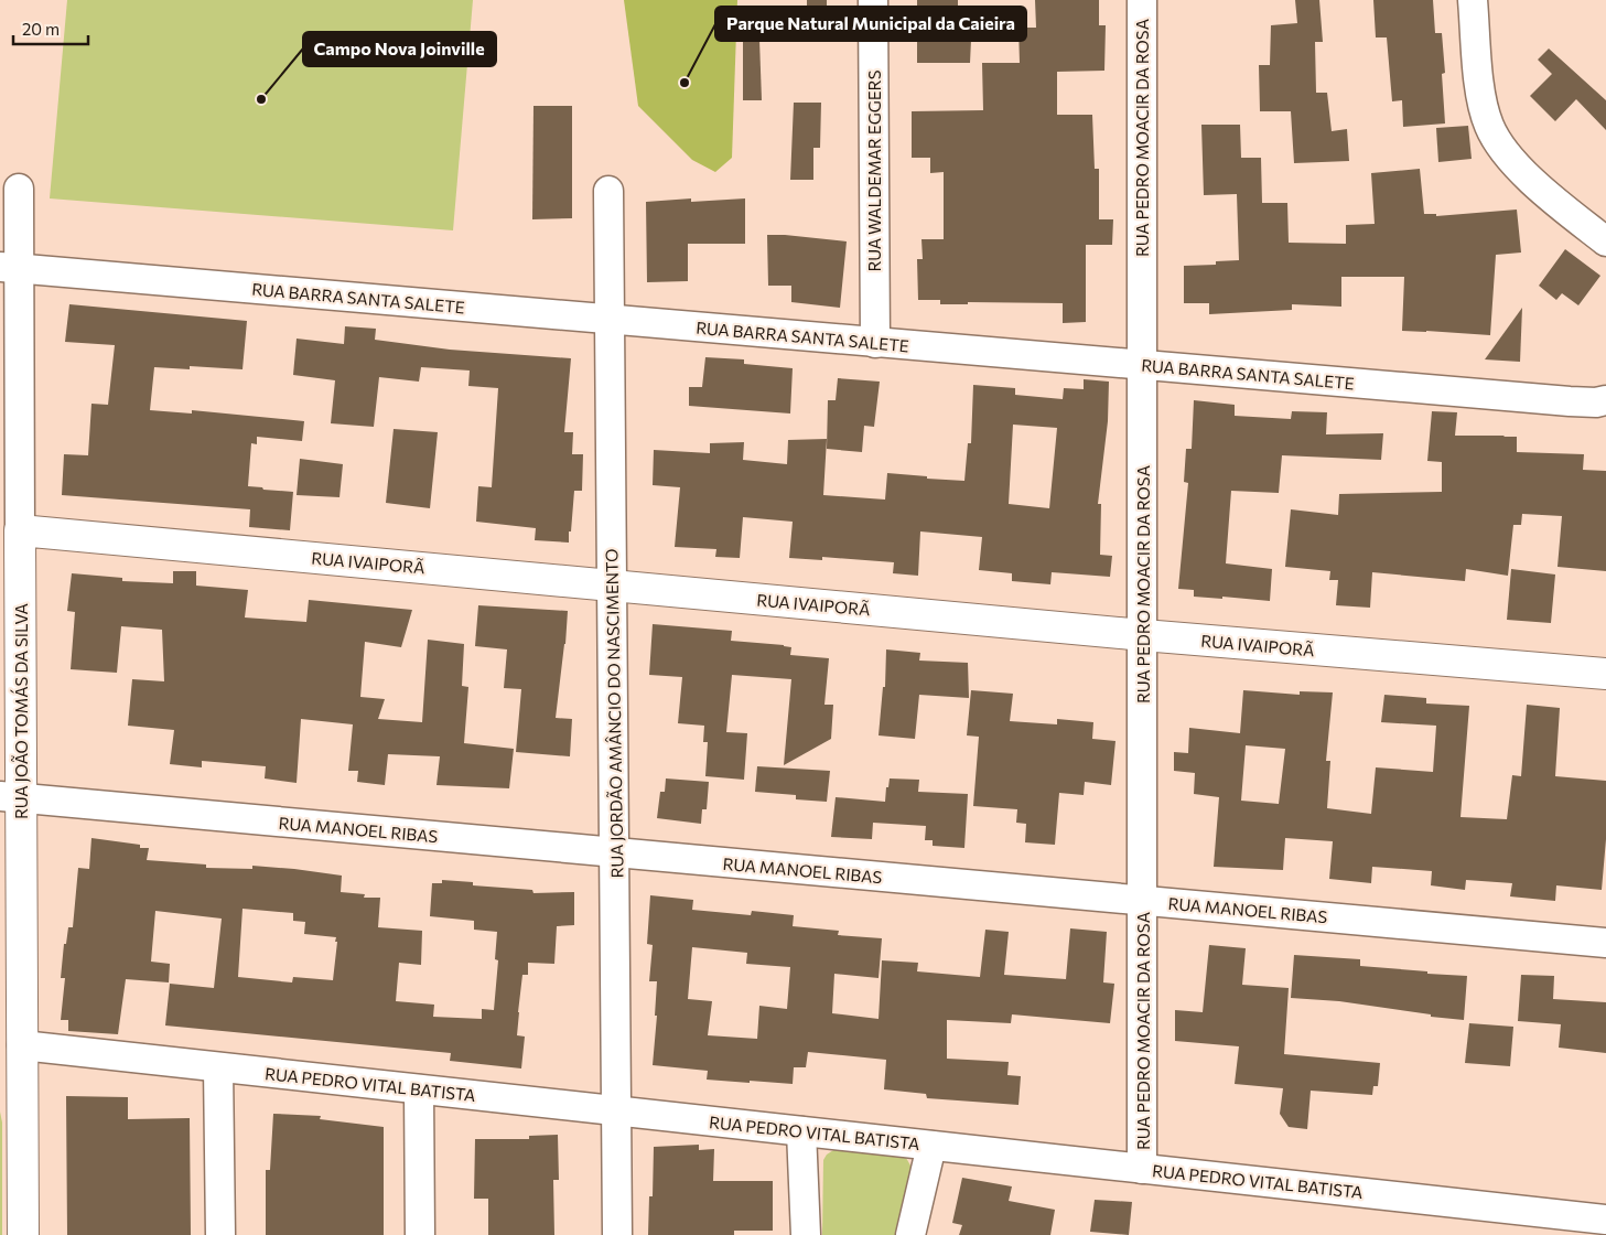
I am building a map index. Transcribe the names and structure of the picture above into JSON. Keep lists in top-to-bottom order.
{
  "streets": {
    "street": [
      "RUA PEDRO MOACIR DA ROSA",
      "RUA WALDEMAR EGGERS",
      "RUA BARRA SANTA SALETE",
      "RUA IVAIPORÃ",
      "RUA JOÃO TOMÁS DA SILVA",
      "RUA JORDÃO AMÂNCIO DO NASCIMENTO",
      "RUA MANOEL RIBAS",
      "RUA PEDRO VITAL BATISTA"
    ]
  },
  "crossings": [
    ["RUA PEDRO MOACIR DA ROSA", "RUA BARRA SANTA SALETE"],
    ["RUA PEDRO MOACIR DA ROSA", "RUA IVAIPORÃ"],
    ["RUA PEDRO MOACIR DA ROSA", "RUA MANOEL RIBAS"],
    ["RUA PEDRO MOACIR DA ROSA", "RUA PEDRO VITAL BATISTA"],
    ["RUA WALDEMAR EGGERS", "RUA BARRA SANTA SALETE"],
    ["RUA BARRA SANTA SALETE", "RUA JOÃO TOMÁS DA SILVA"],
    ["RUA BARRA SANTA SALETE", "RUA JORDÃO AMÂNCIO DO NASCIMENTO"],
    ["RUA IVAIPORÃ", "RUA JOÃO TOMÁS DA SILVA"],
    ["RUA IVAIPORÃ", "RUA JORDÃO AMÂNCIO DO NASCIMENTO"],
    ["RUA JOÃO TOMÁS DA SILVA", "RUA MANOEL RIBAS"],
    ["RUA JOÃO TOMÁS DA SILVA", "RUA PEDRO VITAL BATISTA"],
    ["RUA JORDÃO AMÂNCIO DO NASCIMENTO", "RUA MANOEL RIBAS"],
    ["RUA JORDÃO AMÂNCIO DO NASCIMENTO", "RUA PEDRO VITAL BATISTA"]
  ],
  "places": ["Parque Natural Municipal da Caieira", "Campo Nova Joinville"],
  "scale_bar": "20 m"
}
